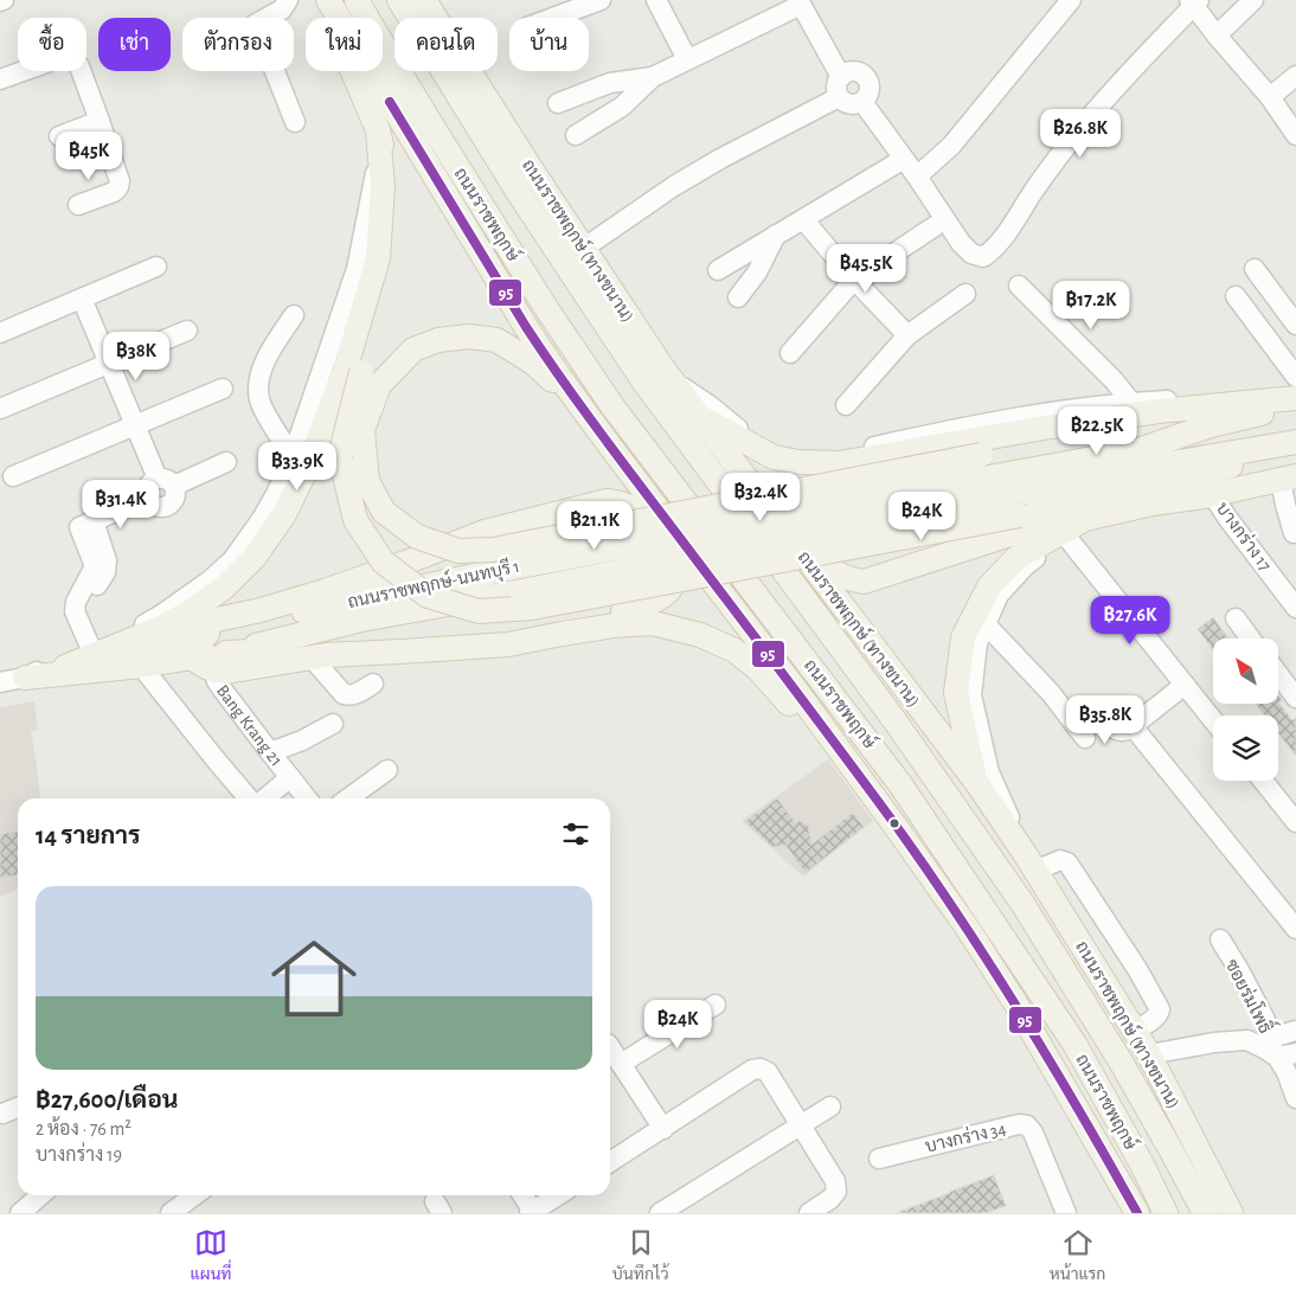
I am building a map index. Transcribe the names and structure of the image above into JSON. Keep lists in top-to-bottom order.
{
  "streets": {
    "main road": ["ถนนราชพฤกษ์", "ถนนราชพฤกษ์ (ทางขนาน)", "ถนนราชพฤกษ์-นนทบุรี 1"],
    "street": [
      "บางกร่าง 17",
      "Bang Krang 21",
      "ซอยร่มโพธิ์",
      "บางกร่าง 34"
    ]
  },
  "crossings": [
    ["ถนนราชพฤกษ์-นนทบุรี 1", "Bang Krang 21"]
  ],
  "lines": ["transit line 95"],
  "north": "top left",
  "page": {
    "chip": [
      "ซื้อ",
      "เช่า",
      "ตัวกรอง",
      "ใหม่",
      "คอนโด",
      "บ้าน"
    ],
    "price": [
      "฿26.8K",
      "฿45K",
      "฿45.5K",
      "฿17.2K",
      "฿38K",
      "฿22.5K",
      "฿33.9K",
      "฿32.4K",
      "฿31.4K",
      "฿24K",
      "฿21.1K",
      "฿27.6K",
      "฿35.8K",
      "฿24K"
    ],
    "heading": "14 รายการ",
    "list": [
      {
        "name": "฿27,600/เดือน",
        "note": "2 ห้อง · 76 m² · บางกร่าง 19"
      }
    ],
    "tabs": ["แผนที่", "บันทึกไว้", "หน้าแรก"]
  }
}
